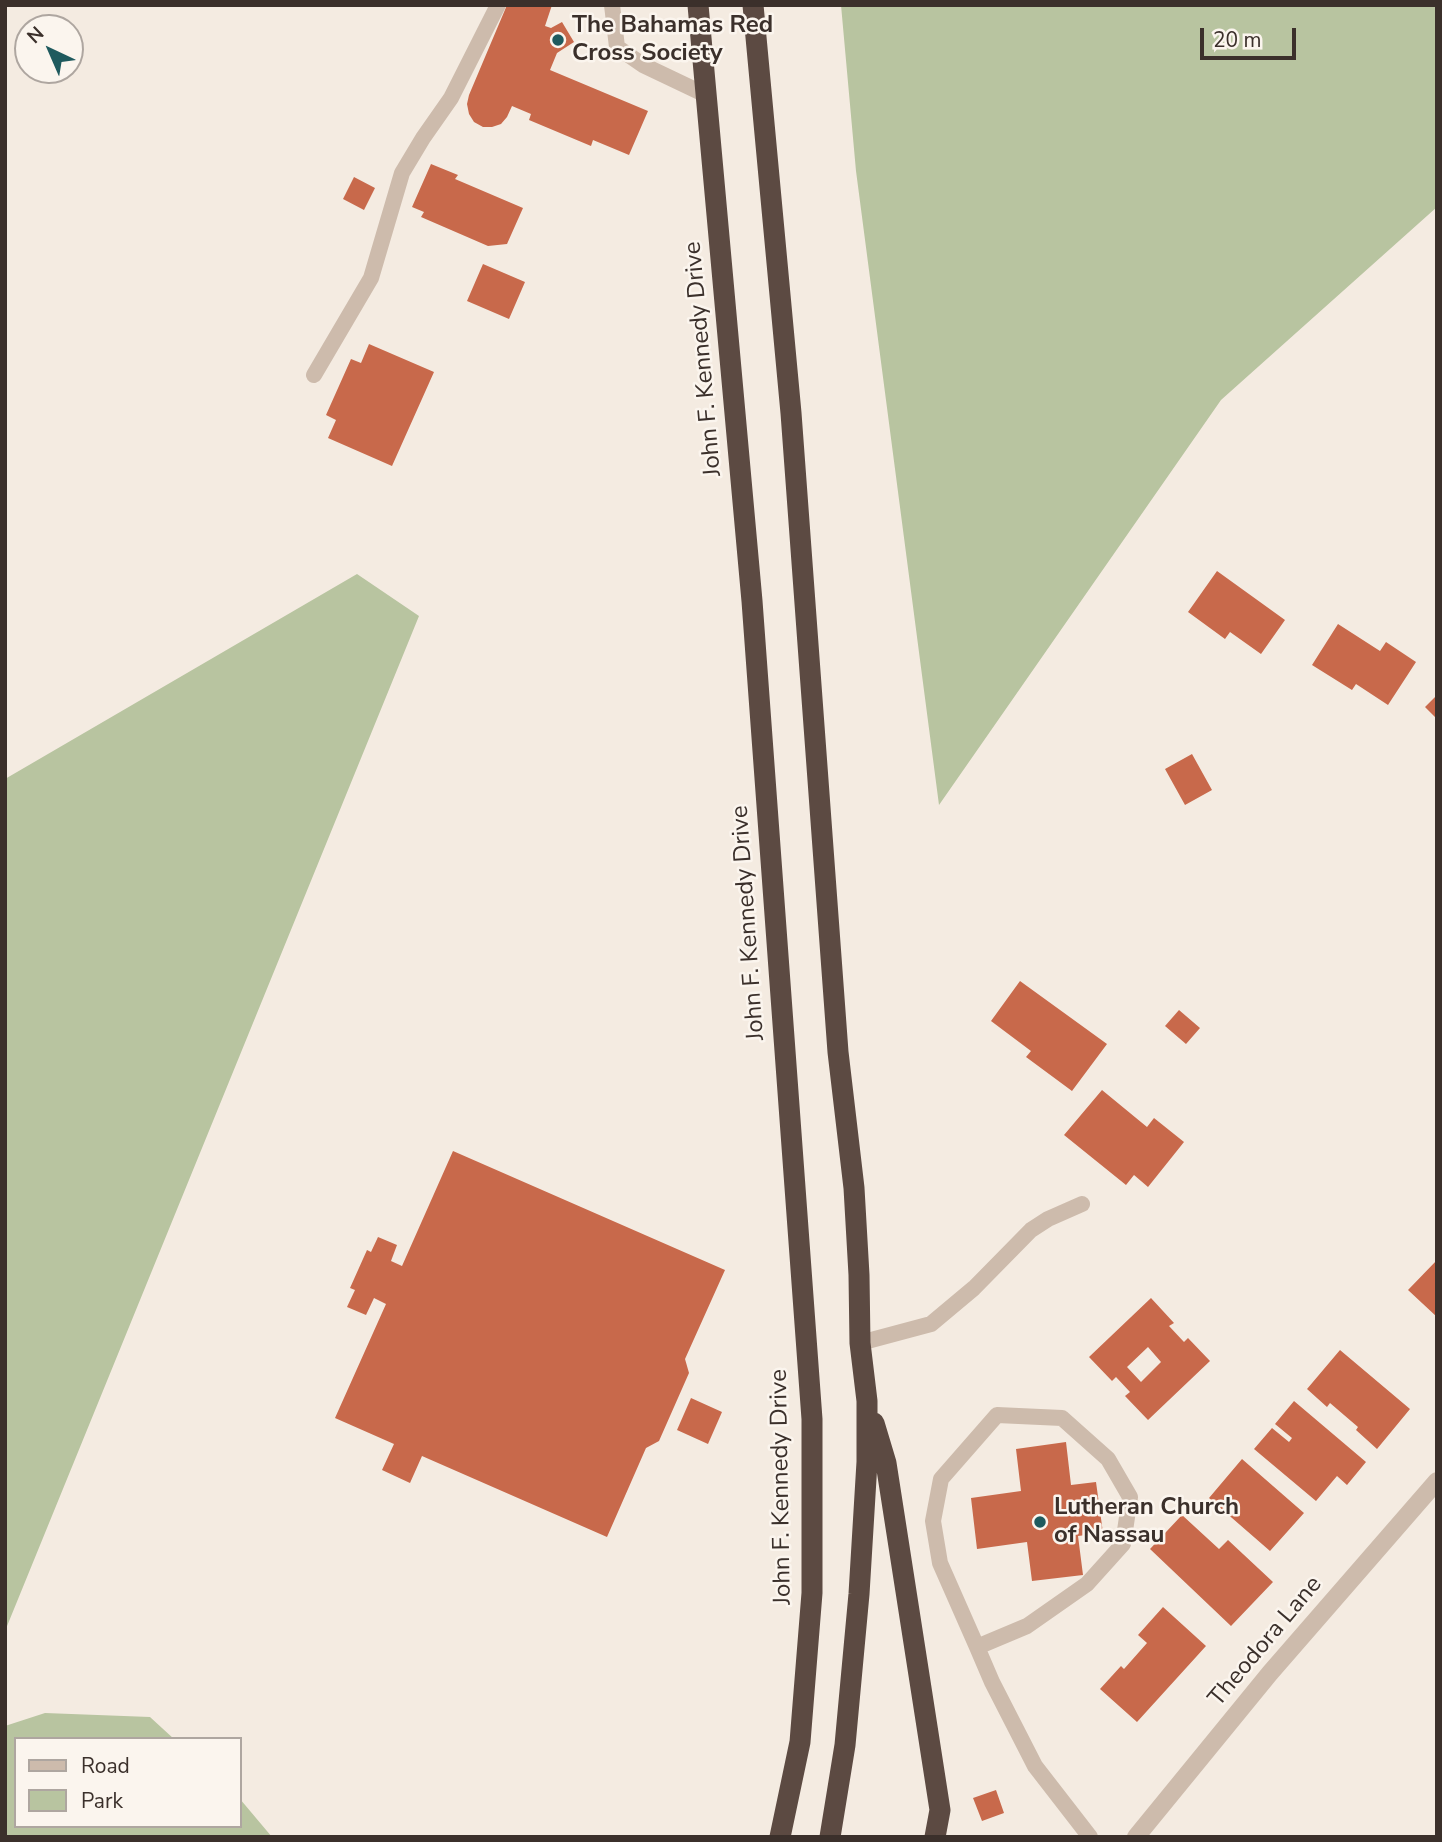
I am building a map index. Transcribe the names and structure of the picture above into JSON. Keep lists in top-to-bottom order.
{
  "streets": {
    "highway": ["John F. Kennedy Drive"],
    "street": ["Theodora Lane"]
  },
  "places": ["The Bahamas Red Cross Society", "Lutheran Church of Nassau"],
  "legend": ["Road", "Park"],
  "scale_bar": "20 m",
  "north": "top left"
}
